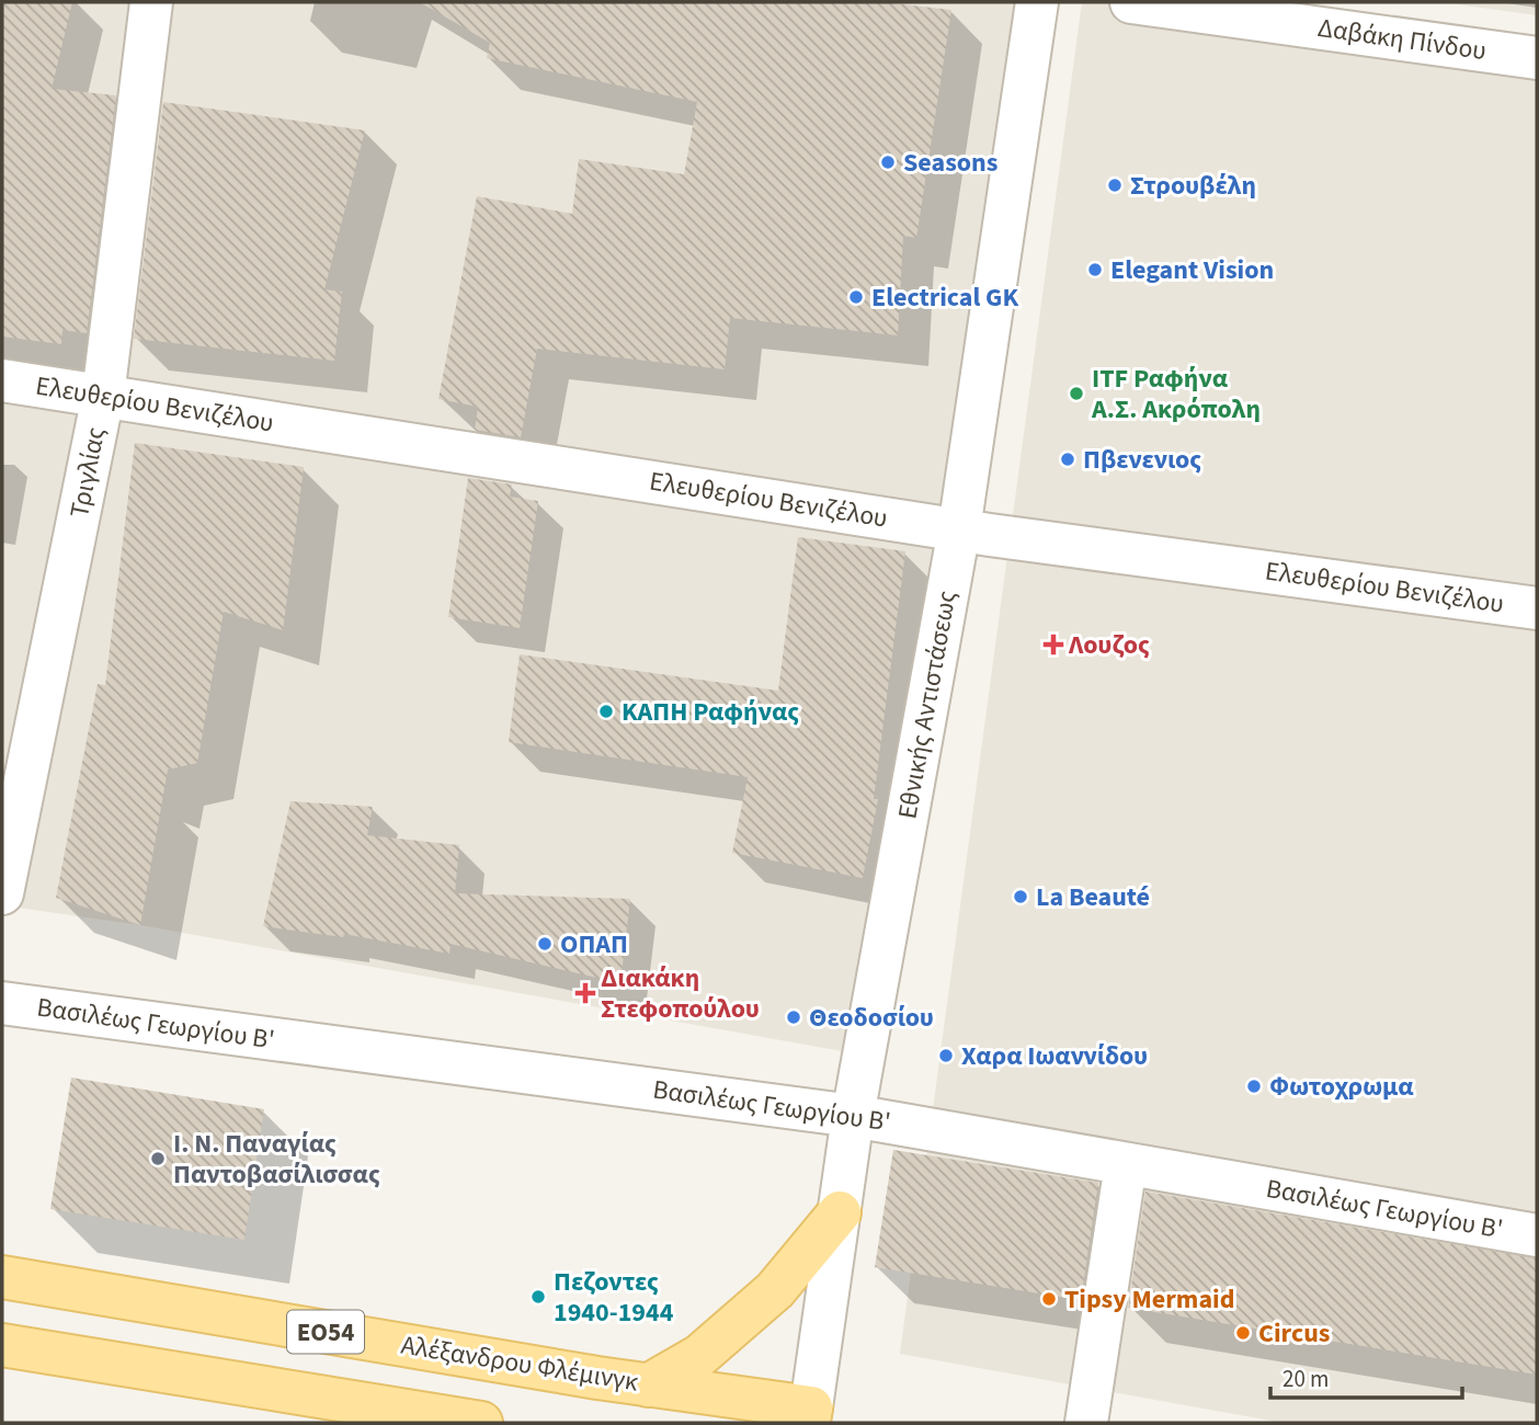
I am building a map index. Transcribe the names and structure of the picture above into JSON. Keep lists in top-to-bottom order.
{
  "streets": {
    "main road": ["ΕΟ54", "Αλέξανδρου Φλέμινγκ"],
    "street": [
      "Δαβάκη Πίνδου",
      "Ελευθερίου Βενιζέλου",
      "Τριγλίας",
      "Εθνικής Αντιστάσεως",
      "Βασιλέως Γεωργίου Β'"
    ]
  },
  "crossings": [
    ["Ελευθερίου Βενιζέλου", "Τριγλίας"],
    ["Ελευθερίου Βενιζέλου", "Εθνικής Αντιστάσεως"],
    ["Εθνικής Αντιστάσεως", "Βασιλέως Γεωργίου Β'"],
    ["Εθνικής Αντιστάσεως", "Αλέξανδρου Φλέμινγκ"]
  ],
  "places": {
    "other": [
      "Seasons",
      "Στρουβέλη",
      "Elegant Vision",
      "Electrical GK",
      "ITF Ραφήνα Α.Σ. Ακρόπολη",
      "Πβενενιος",
      "ΚΑΠΗ Ραφήνας",
      "La Beauté",
      "ΟΠΑΠ",
      "Θεοδοσίου",
      "Χαρα Ιωαννίδου",
      "Φωτοχρωμα",
      "Ι. Ν. Παναγίας Παντοβασίλισσας",
      "Πεζοντες 1940-1944",
      "Tipsy Mermaid",
      "Circus"
    ],
    "health": ["Λουζος", "Διακάκη Στεφοπούλου"]
  },
  "scale_bar": "20 m"
}
